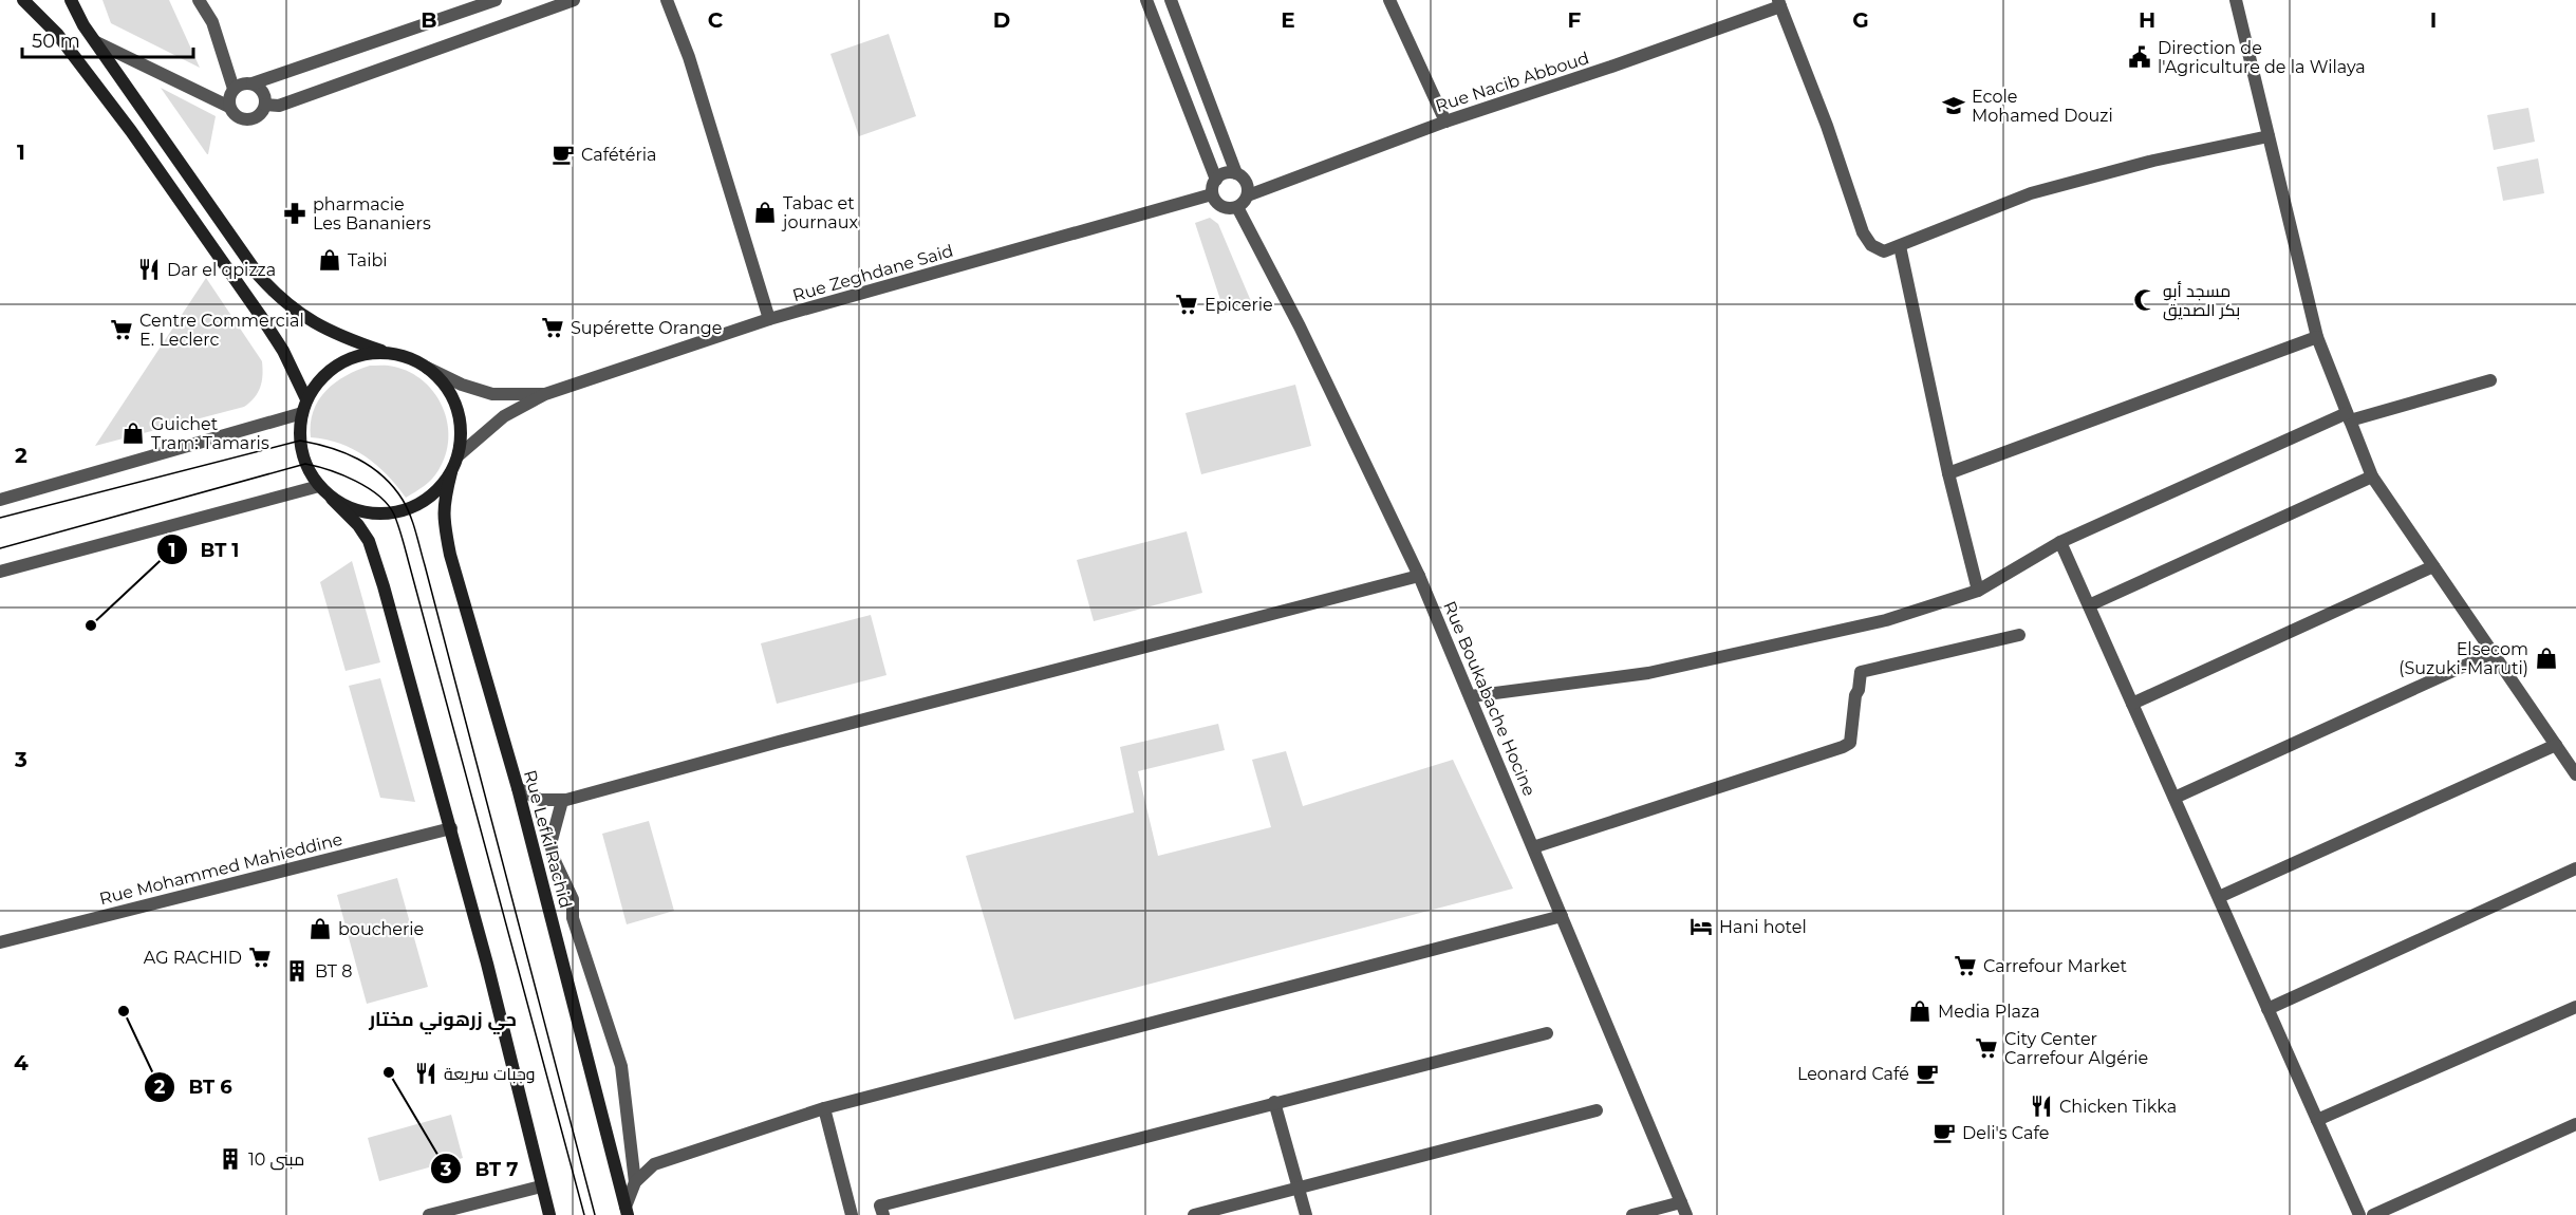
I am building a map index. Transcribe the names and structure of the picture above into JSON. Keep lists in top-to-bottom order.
{
  "streets": {
    "main road": ["Rue Lefki Rachid"],
    "street": [
      "Rue Nacib Abboud",
      "Rue Zeghdane Said",
      "Rue Boukabache Hocine",
      "Rue Mohammed Mahieddine"
    ]
  },
  "crossings": [
    ["Rue Nacib Abboud", "Rue Zeghdane Said"],
    ["Rue Nacib Abboud", "Rue Boukabache Hocine"],
    ["Rue Zeghdane Said", "Rue Boukabache Hocine"]
  ],
  "districts": ["حي زرهوني مختار"],
  "places": {
    "public building": ["Direction de l'Agriculture de la Wilaya"],
    "school or university": ["Ecole Mohamed Douzi"],
    "cafe": ["Cafétéria", "Leonard Café", "Deli's Cafe"],
    "shop": [
      "Tabac et journaux",
      "Taibi",
      "Guichet Tram: Tamaris",
      "Elsecom (Suzuki-Maruti)",
      "boucherie",
      "Media Plaza"
    ],
    "pharmacy": ["pharmacie Les Bananiers"],
    "restaurant": ["Dar el qpizza", "وجبات سريعة", "Chicken Tikka"],
    "mosque": ["مسجد أبو بكر الصديق"],
    "supermarket": [
      "Epicerie",
      "Supérette Orange",
      "Centre Commercial E. Leclerc",
      "AG RACHID",
      "Carrefour Market",
      "City Center Carrefour Algérie"
    ],
    "other": ["BT 1", "BT 6", "BT 7"],
    "hotel": ["Hani hotel"],
    "building": ["BT 8", "مبنى 10"]
  },
  "scale_bar": "50 m",
  "grid": {
    "columns": [
      "B",
      "C",
      "D",
      "E",
      "F",
      "G",
      "H",
      "I"
    ],
    "rows": [
      "1",
      "2",
      "3",
      "4"
    ]
  }
}
